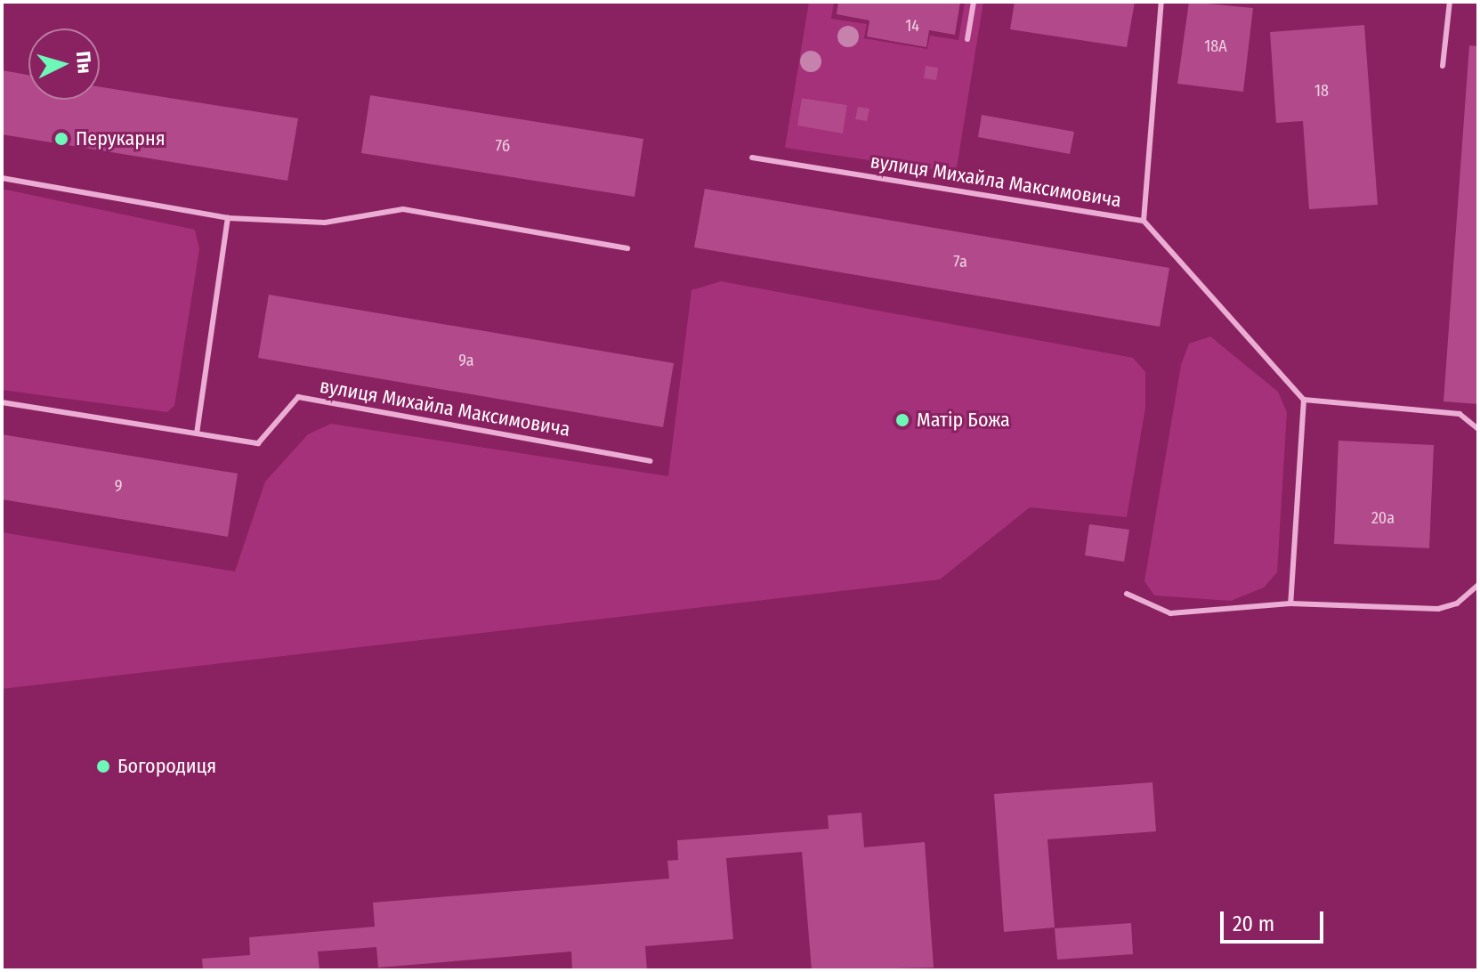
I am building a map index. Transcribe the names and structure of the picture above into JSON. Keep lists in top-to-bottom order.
{
  "streets": {
    "lane": ["вулиця Михайла Максимовича"]
  },
  "places": ["Перукарня", "Матір Божа", "Богородиця"],
  "house_numbers": [
    "14",
    "18А",
    "18",
    "7б",
    "7а",
    "9а",
    "9",
    "20а"
  ],
  "scale_bar": "20 m",
  "north": "right"
}
